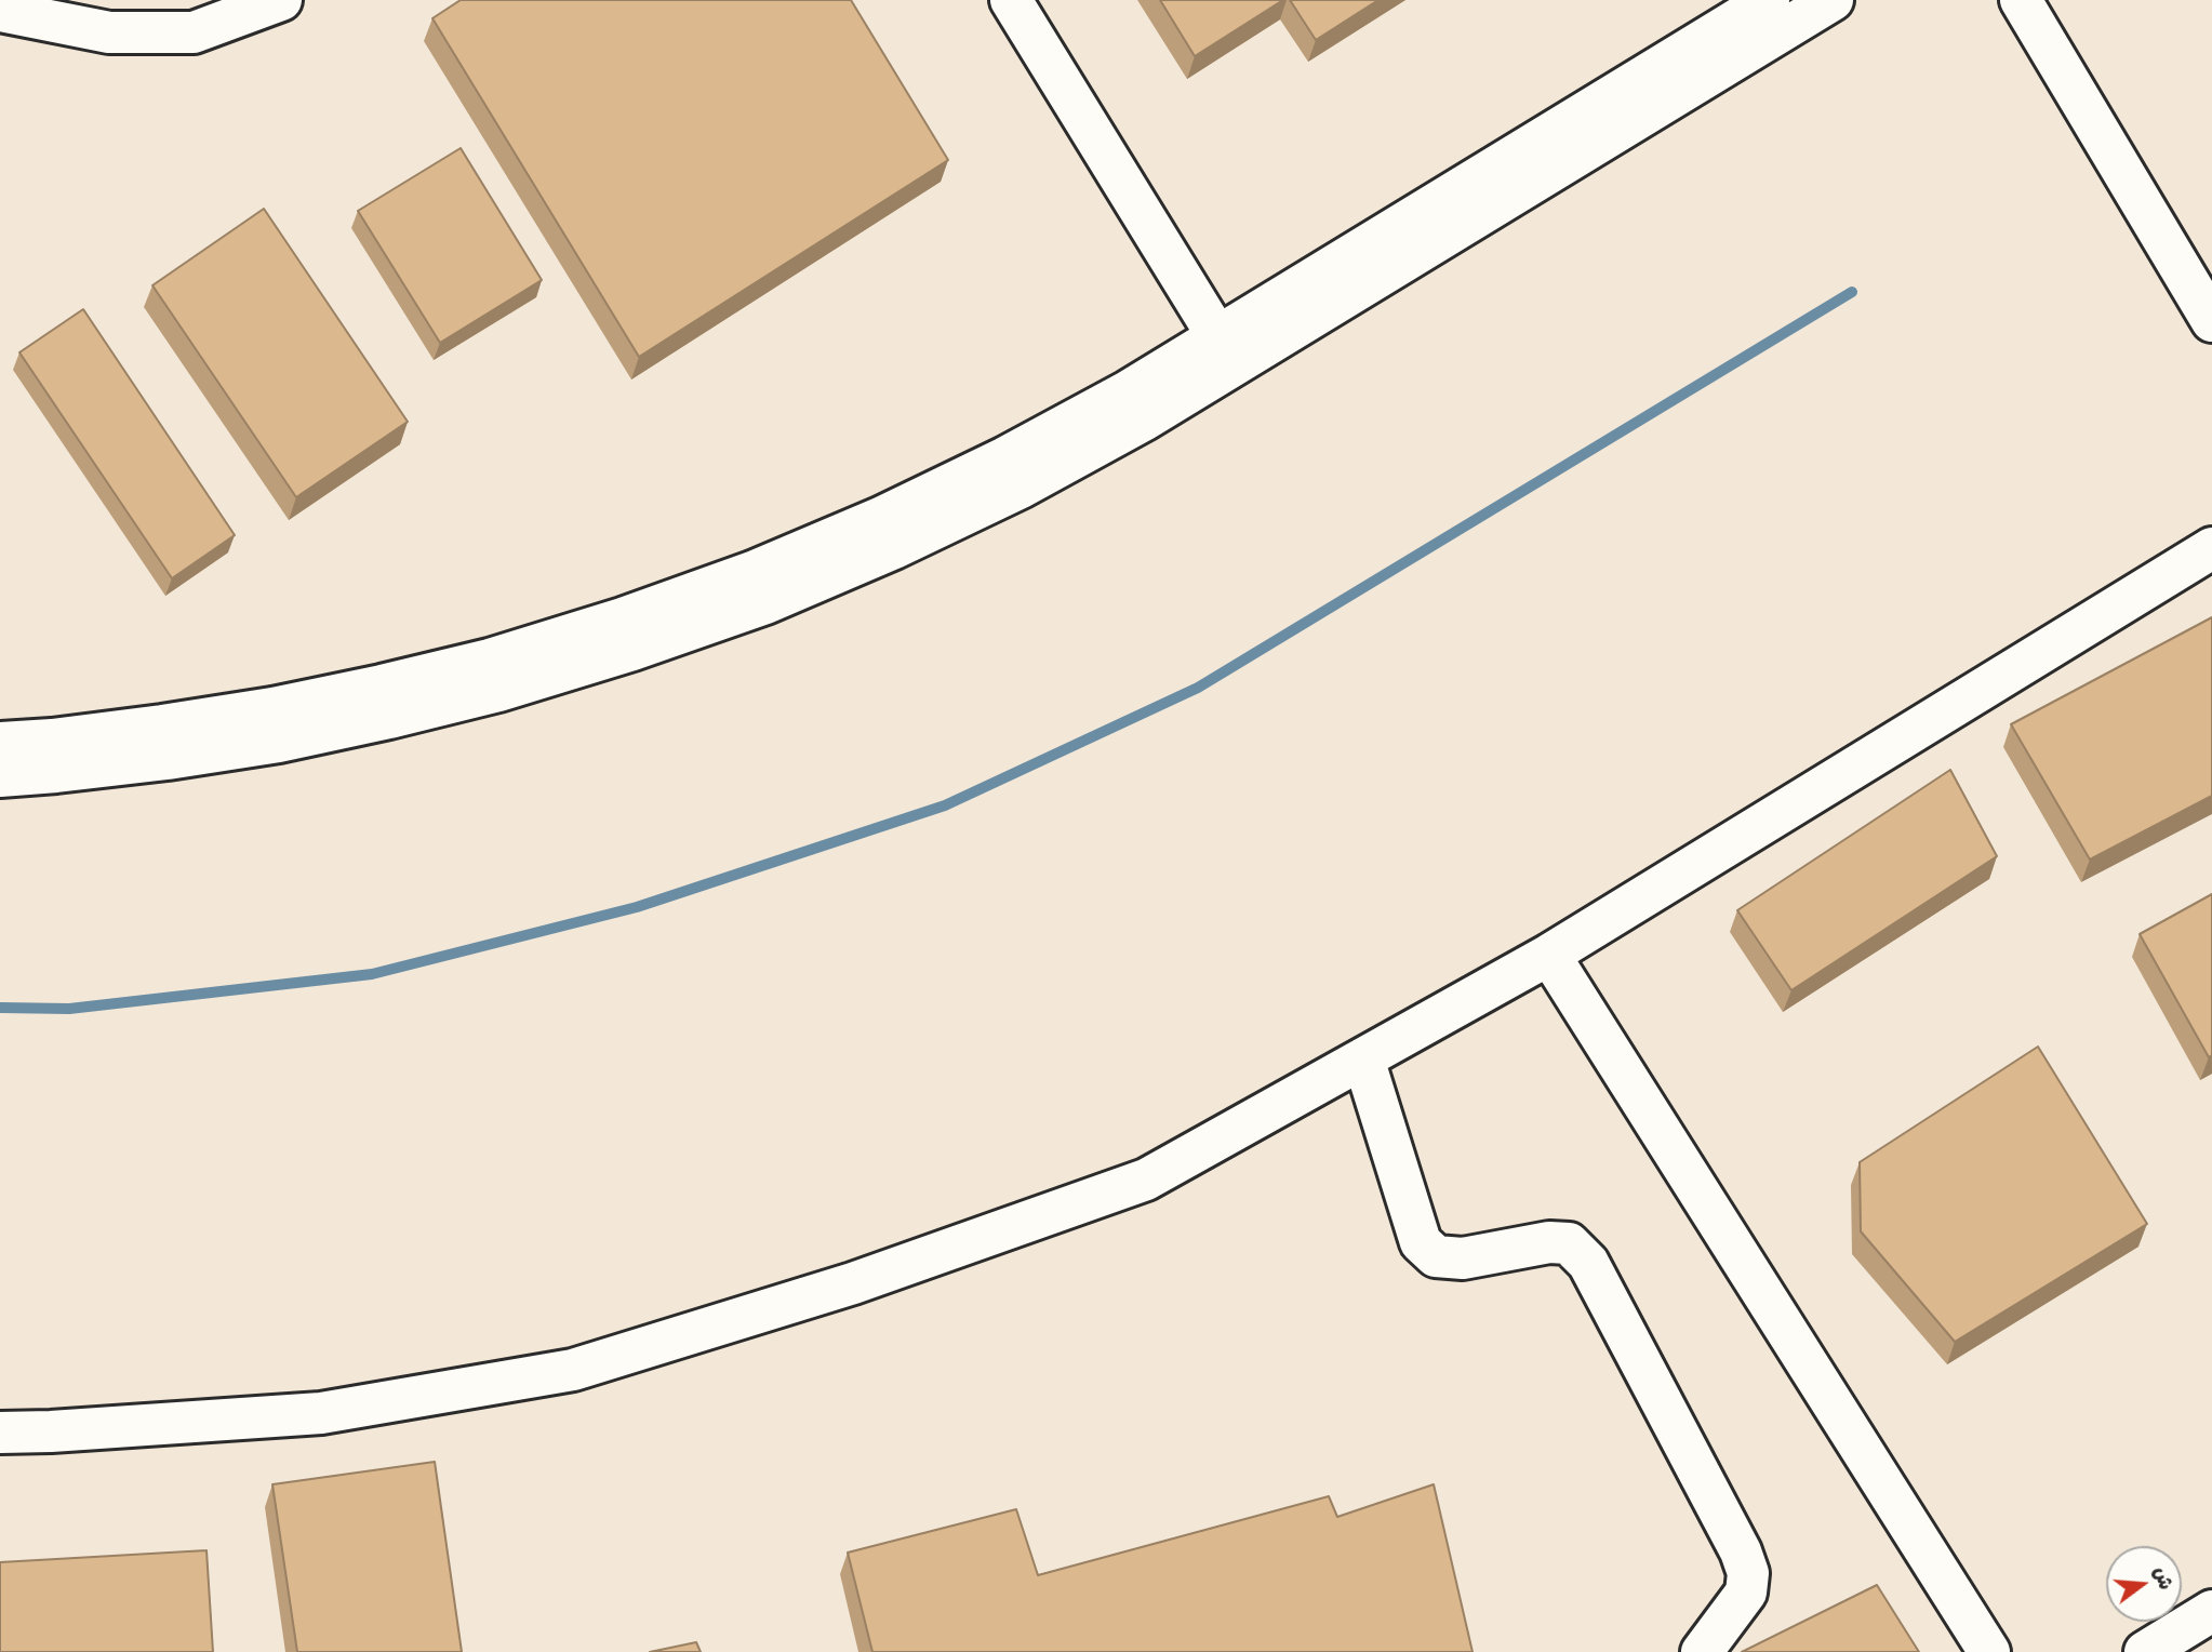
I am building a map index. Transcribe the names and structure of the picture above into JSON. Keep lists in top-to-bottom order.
{
  "north": "right"
}
